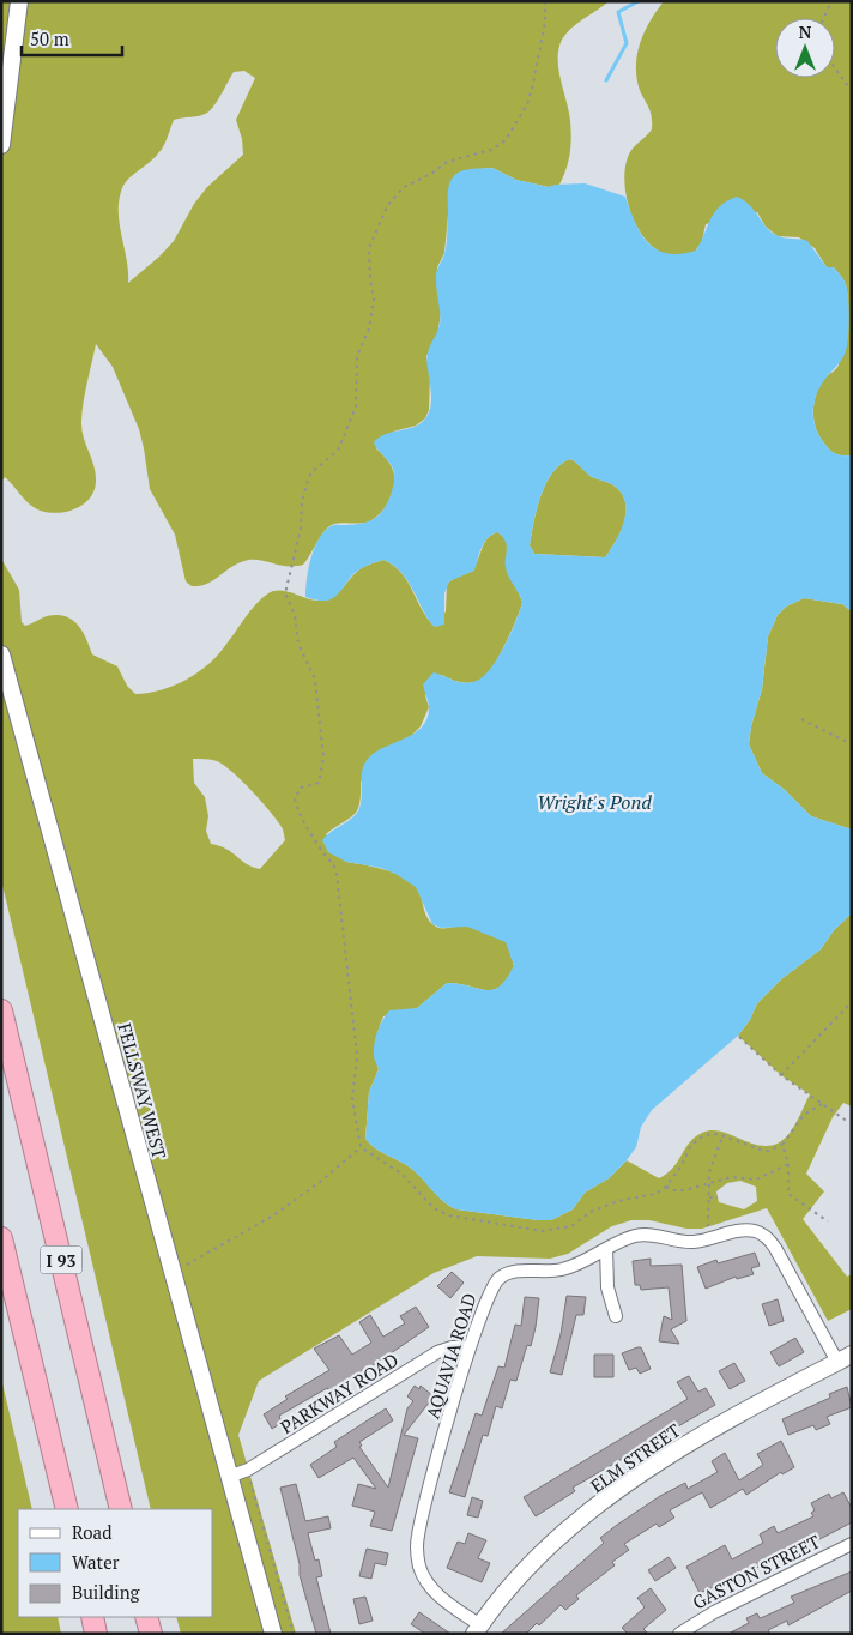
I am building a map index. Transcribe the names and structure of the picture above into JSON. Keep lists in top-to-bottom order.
{
  "streets": {
    "highway": ["I 93"],
    "main road": ["FELLSWAY WEST", "ELM STREET"],
    "street": ["AQUAVIA ROAD", "PARKWAY ROAD", "GASTON STREET"]
  },
  "crossings": [
    ["FELLSWAY WEST", "PARKWAY ROAD"],
    ["AQUAVIA ROAD", "PARKWAY ROAD"],
    ["AQUAVIA ROAD", "ELM STREET"]
  ],
  "water": ["Wright's Pond"],
  "legend": ["Road", "Water", "Building"],
  "scale_bar": "50 m",
  "north": "top"
}
